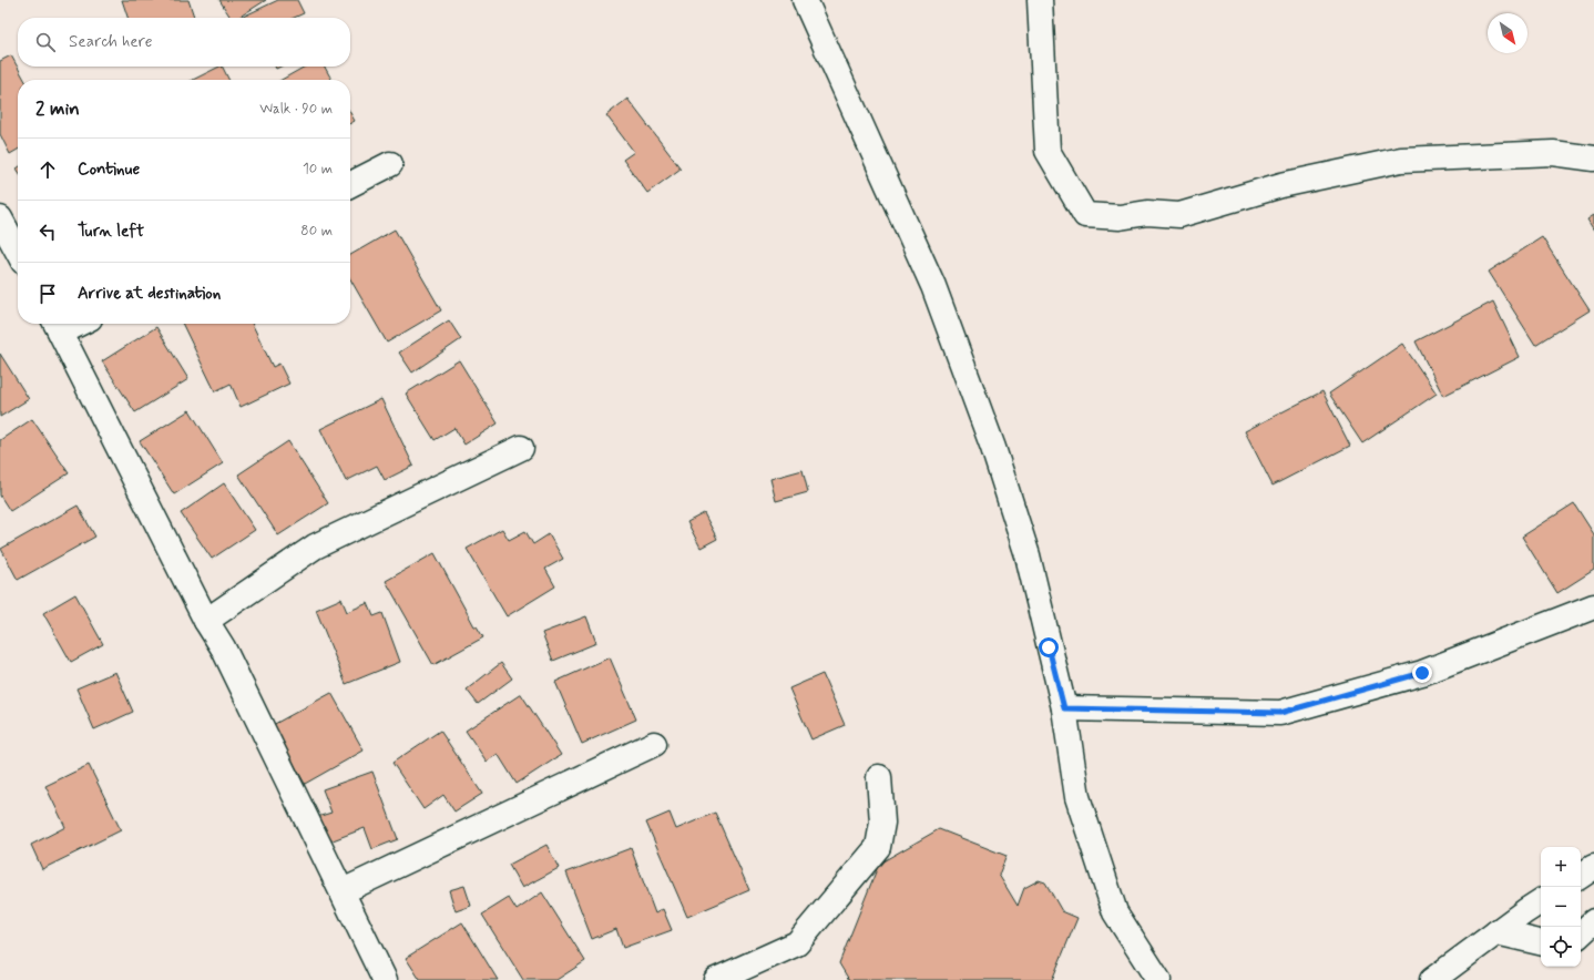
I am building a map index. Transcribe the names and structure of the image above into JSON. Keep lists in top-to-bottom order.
{
  "north": "bottom right",
  "page": {
    "search": "Search here",
    "heading": ["2 min", "Walk · 90 m"],
    "list": [
      ["Continue", "10 m"],
      ["Turn left", "80 m"],
      "Arrive at destination"
    ],
    "map_buttons": ["+", "−"]
  }
}
